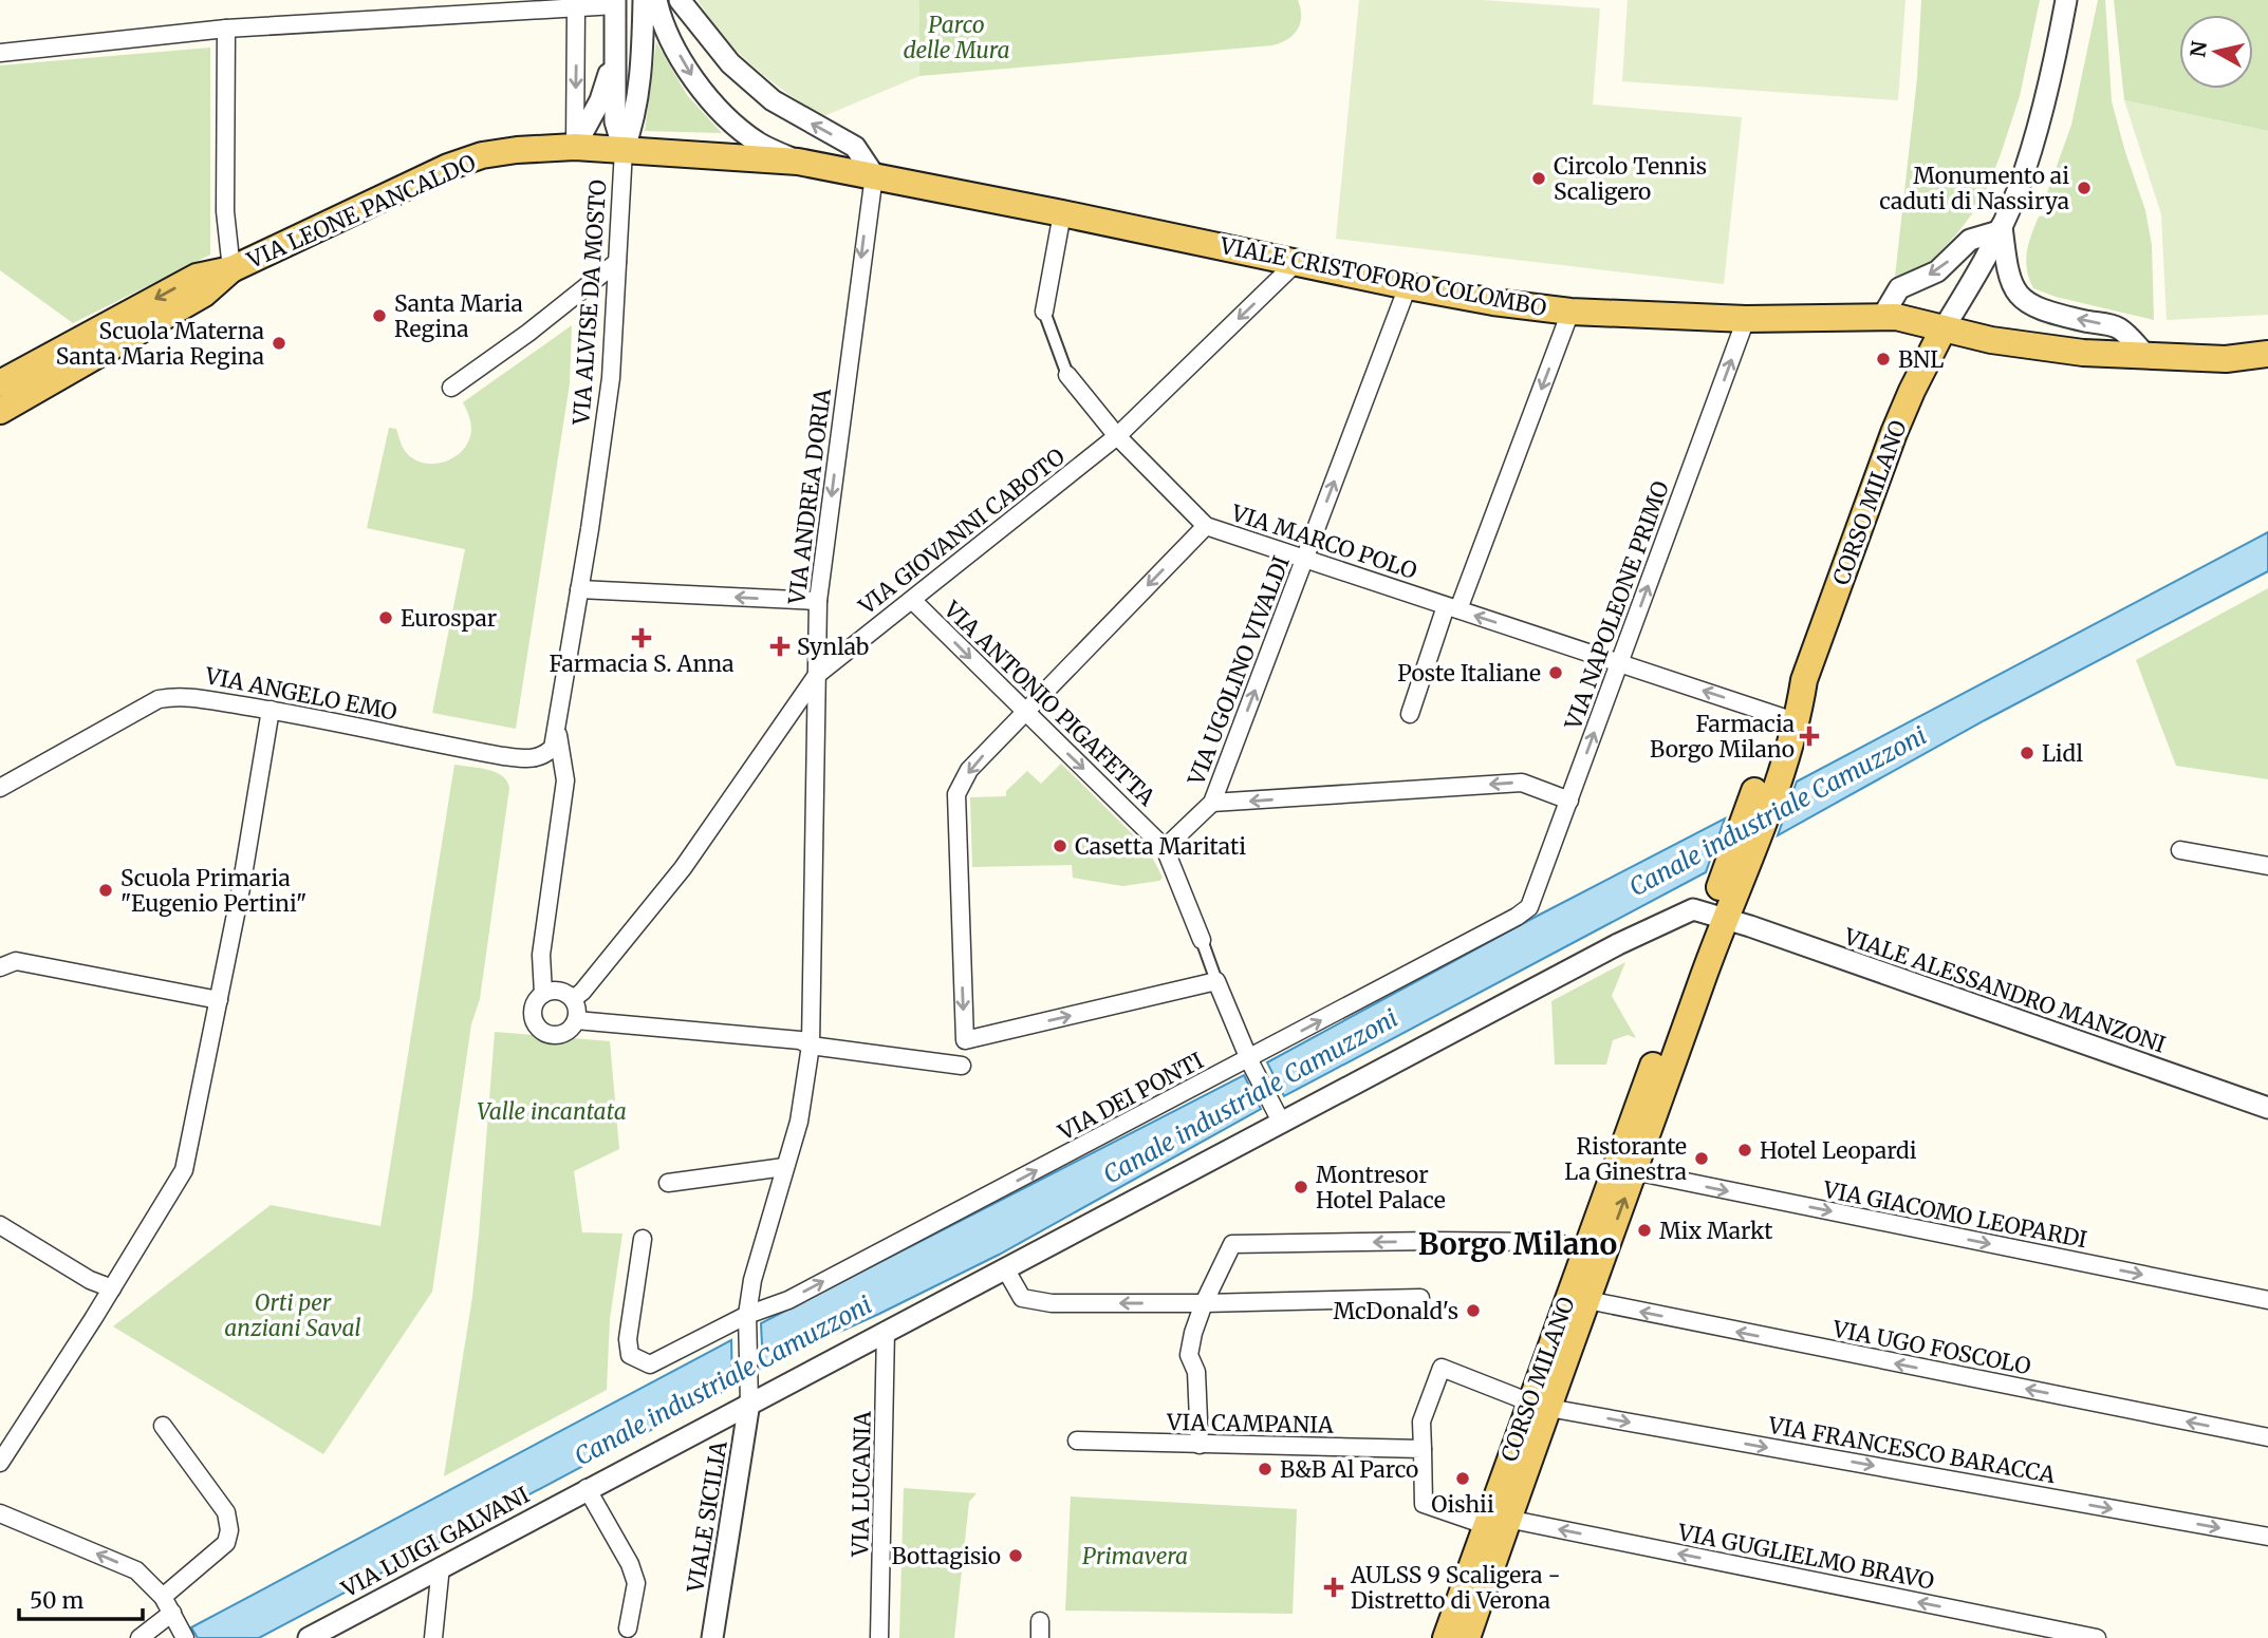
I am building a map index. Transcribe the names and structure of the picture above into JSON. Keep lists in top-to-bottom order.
{
  "streets": {
    "main road": ["VIA LEONE PANCALDO", "VIALE CRISTOFORO COLOMBO", "CORSO MILANO"],
    "street": [
      "VIA ALVISE DA MOSTO",
      "VIA ANDREA DORIA",
      "VIA GIOVANNI CABOTO",
      "VIA MARCO POLO",
      "VIA NAPOLEONE PRIMO",
      "VIA UGOLINO VIVALDI",
      "VIA ANGELO EMO",
      "VIA ANTONIO PIGAFETTA",
      "VIALE ALESSANDRO MANZONI",
      "VIA DEI PONTI",
      "VIA GIACOMO LEOPARDI",
      "VIA UGO FOSCOLO",
      "VIA CAMPANIA",
      "VIA FRANCESCO BARACCA",
      "VIA LUCANIA",
      "VIALE SICILIA",
      "VIA LUIGI GALVANI",
      "VIA GUGLIELMO BRAVO"
    ]
  },
  "crossings": [
    ["VIA LEONE PANCALDO", "VIALE CRISTOFORO COLOMBO"],
    ["VIA LEONE PANCALDO", "VIA ALVISE DA MOSTO"],
    ["VIALE CRISTOFORO COLOMBO", "VIA ALVISE DA MOSTO"],
    ["VIALE CRISTOFORO COLOMBO", "VIA ANDREA DORIA"],
    ["VIALE CRISTOFORO COLOMBO", "CORSO MILANO"],
    ["VIALE CRISTOFORO COLOMBO", "VIA GIOVANNI CABOTO"],
    ["VIALE CRISTOFORO COLOMBO", "VIA MARCO POLO"],
    ["VIALE CRISTOFORO COLOMBO", "VIA NAPOLEONE PRIMO"],
    ["VIALE CRISTOFORO COLOMBO", "VIA UGOLINO VIVALDI"],
    ["VIA ALVISE DA MOSTO", "VIA GIOVANNI CABOTO"],
    ["VIA ALVISE DA MOSTO", "VIA ANGELO EMO"],
    ["VIA ANDREA DORIA", "VIA GIOVANNI CABOTO"],
    ["VIA ANDREA DORIA", "VIA DEI PONTI"],
    ["VIA ANDREA DORIA", "VIALE SICILIA"],
    ["VIA ANDREA DORIA", "VIA LUIGI GALVANI"],
    ["CORSO MILANO", "VIA MARCO POLO"],
    ["CORSO MILANO", "VIALE ALESSANDRO MANZONI"],
    ["CORSO MILANO", "VIA GIACOMO LEOPARDI"],
    ["CORSO MILANO", "VIA UGO FOSCOLO"],
    ["CORSO MILANO", "VIA FRANCESCO BARACCA"],
    ["CORSO MILANO", "VIA LUIGI GALVANI"],
    ["CORSO MILANO", "VIA GUGLIELMO BRAVO"],
    ["VIA GIOVANNI CABOTO", "VIA MARCO POLO"],
    ["VIA GIOVANNI CABOTO", "VIA ANTONIO PIGAFETTA"],
    ["VIA MARCO POLO", "VIA NAPOLEONE PRIMO"],
    ["VIA MARCO POLO", "VIA UGOLINO VIVALDI"],
    ["VIA NAPOLEONE PRIMO", "VIA DEI PONTI"],
    ["VIA UGOLINO VIVALDI", "VIA ANTONIO PIGAFETTA"],
    ["VIA ANTONIO PIGAFETTA", "VIA DEI PONTI"],
    ["VIA ANTONIO PIGAFETTA", "VIA LUIGI GALVANI"],
    ["VIALE ALESSANDRO MANZONI", "VIA LUIGI GALVANI"],
    ["VIA LUCANIA", "VIA LUIGI GALVANI"],
    ["VIALE SICILIA", "VIA LUIGI GALVANI"]
  ],
  "one_way": [
    "VIA MARCO POLO",
    "VIA NAPOLEONE PRIMO",
    "VIA UGOLINO VIVALDI",
    "VIA ANTONIO PIGAFETTA",
    "VIA DEI PONTI",
    "VIA GIACOMO LEOPARDI",
    "VIA UGO FOSCOLO",
    "VIA FRANCESCO BARACCA",
    "VIA GUGLIELMO BRAVO"
  ],
  "districts": ["Borgo Milano"],
  "water": ["Canale industriale Camuzzoni"],
  "parks": [
    "Parco delle Mura",
    "Valle incantata",
    "Orti per anziani Saval",
    "Primavera"
  ],
  "places": {
    "other": [
      "Circolo Tennis Scaligero",
      "Monumento ai caduti di Nassirya",
      "Santa Maria Regina",
      "Scuola Materna Santa Maria Regina",
      "BNL",
      "Eurospar",
      "Poste Italiane",
      "Lidl",
      "Casetta Maritati",
      "Scuola Primaria \"Eugenio Pertini\"",
      "Hotel Leopardi",
      "Ristorante La Ginestra",
      "Montresor Hotel Palace",
      "Mix Markt",
      "McDonald's",
      "B&B Al Parco",
      "Oishii",
      "Bottagisio"
    ],
    "health": [
      "Farmacia S. Anna",
      "Synlab",
      "Farmacia Borgo Milano",
      "AULSS 9 Scaligera - Distretto di Verona"
    ]
  },
  "scale_bar": "50 m",
  "north": "left"
}
